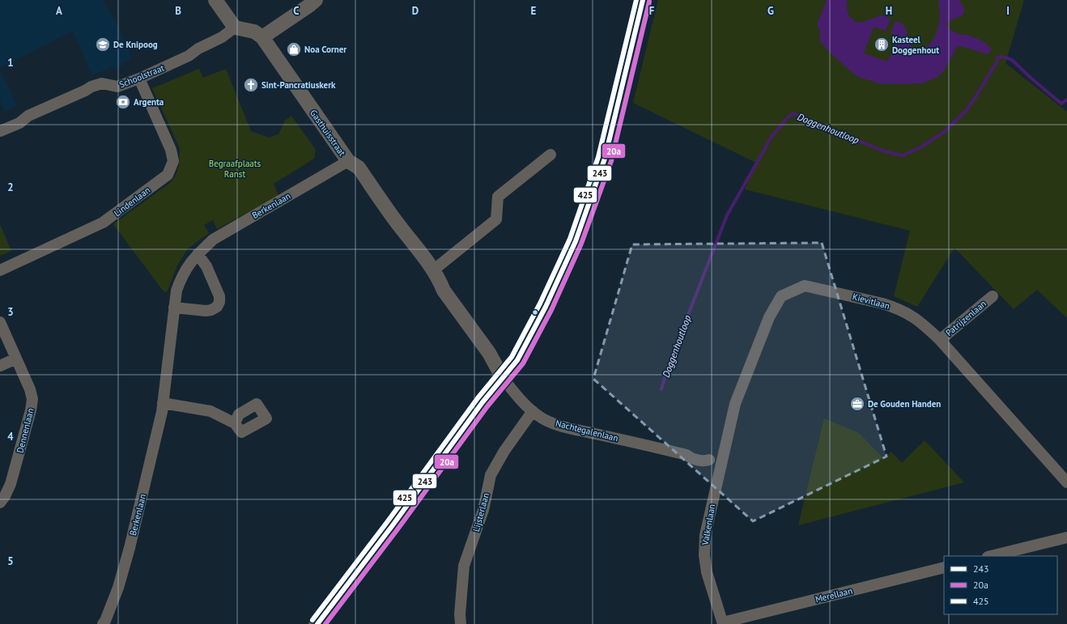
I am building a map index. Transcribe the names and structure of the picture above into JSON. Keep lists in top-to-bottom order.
{
  "streets": {
    "street": [
      "Schoolstraat",
      "Gasthuisstraat",
      "Lindenlaan",
      "Berkenlaan",
      "Kievitlaan",
      "Patrijzenlaan",
      "Dennenlaan",
      "Nachtegalenlaan",
      "Lijsterlaan",
      "Valkenlaan",
      "Merellaan"
    ]
  },
  "crossings": [
    ["Schoolstraat", "Lindenlaan"],
    ["Gasthuisstraat", "Berkenlaan"],
    ["Gasthuisstraat", "Nachtegalenlaan"],
    ["Kievitlaan", "Patrijzenlaan"],
    ["Kievitlaan", "Nachtegalenlaan"],
    ["Kievitlaan", "Valkenlaan"],
    ["Nachtegalenlaan", "Lijsterlaan"],
    ["Nachtegalenlaan", "Valkenlaan"],
    ["Valkenlaan", "Merellaan"]
  ],
  "water": ["Doggenhoutloop"],
  "parks": ["Begraafplaats Ranst"],
  "places": {
    "school or university": ["De Knipoog"],
    "building": ["Kasteel Doggenhout"],
    "shop": ["Noa Corner"],
    "church": ["Sint-Pancratiuskerk"],
    "bank": ["Argenta"],
    "office": ["De Gouden Handen"]
  },
  "lines": ["transit line 243", "transit line 425", "transit line 20a"],
  "legend": ["243", "20a", "425"],
  "grid": {
    "columns": [
      "A",
      "B",
      "C",
      "D",
      "E",
      "F",
      "G",
      "H",
      "I"
    ],
    "rows": [
      "1",
      "2",
      "3",
      "4",
      "5"
    ]
  }
}
